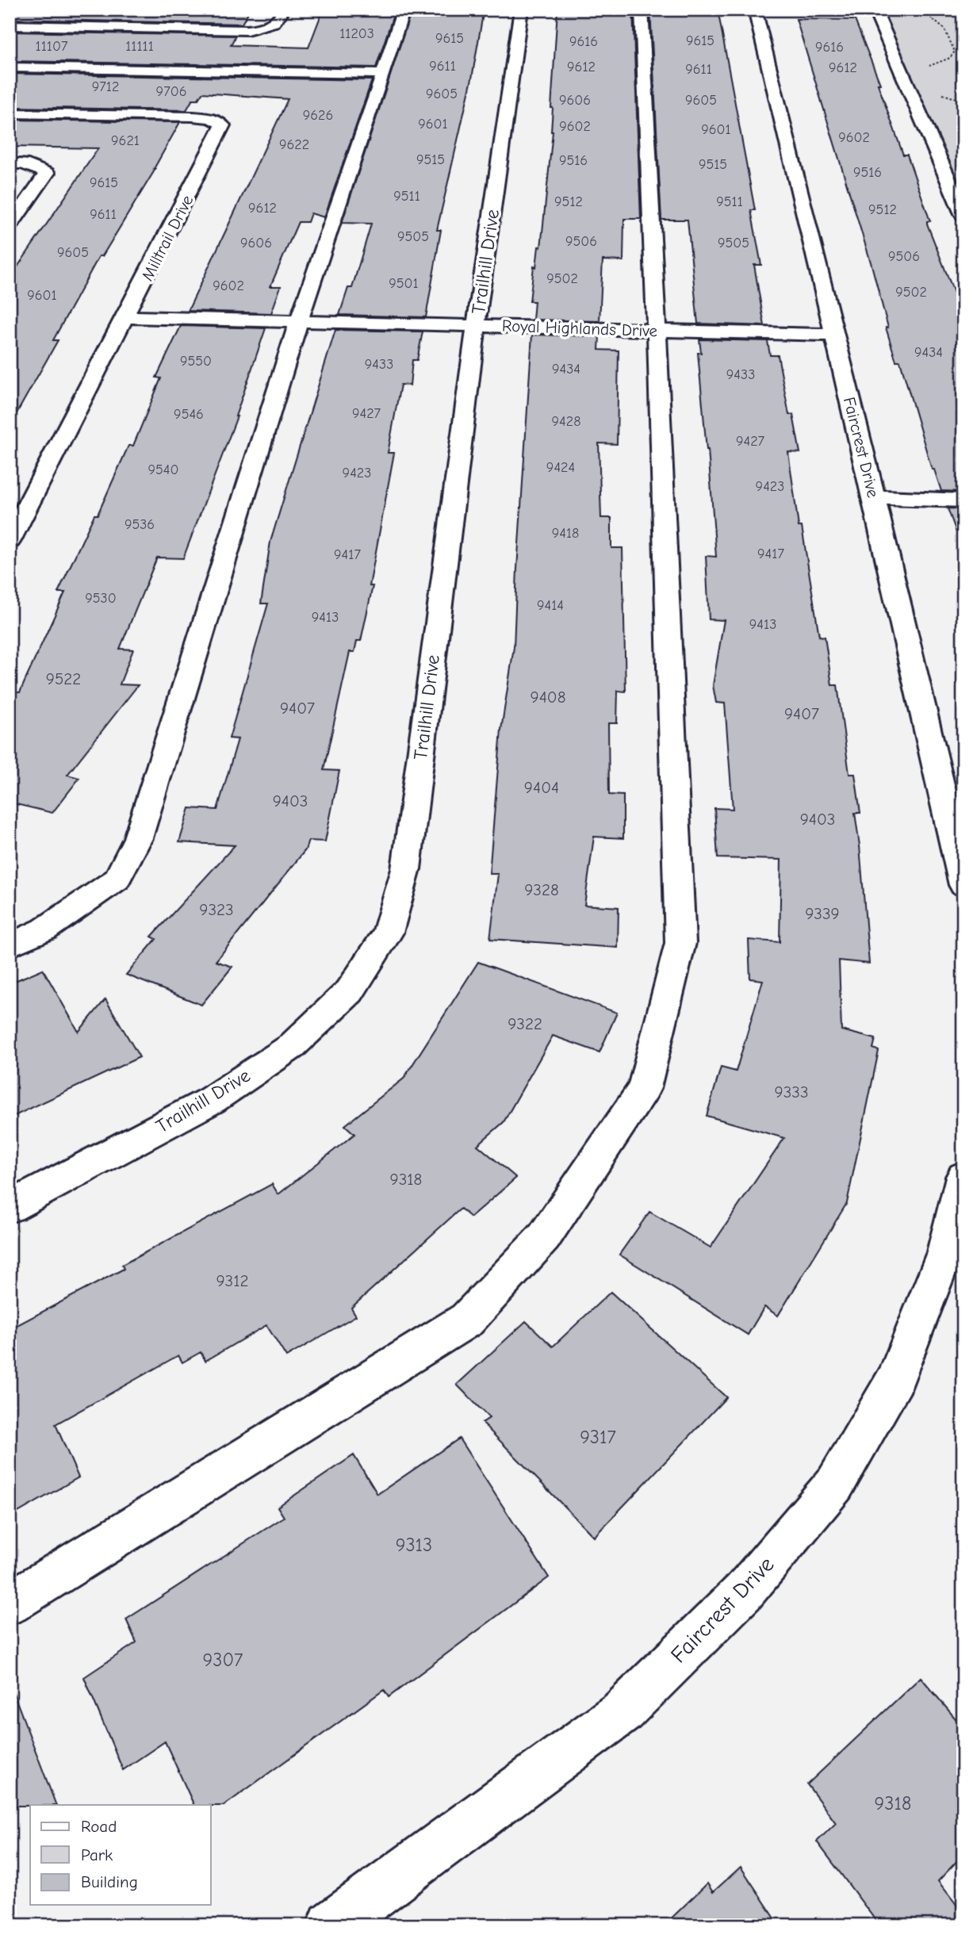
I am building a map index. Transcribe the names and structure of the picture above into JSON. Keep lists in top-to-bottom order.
{
  "streets": {
    "street": [
      "Milltrail Drive",
      "Trailhill Drive",
      "Royal Highlands Drive",
      "Faircrest Drive"
    ]
  },
  "crossings": [
    ["Milltrail Drive", "Royal Highlands Drive"],
    ["Trailhill Drive", "Royal Highlands Drive"],
    ["Royal Highlands Drive", "Faircrest Drive"]
  ],
  "house_numbers": [
    "11203",
    "9615",
    "9615",
    "9616",
    "11107",
    "11111",
    "9616",
    "9611",
    "9612",
    "9612",
    "9611",
    "9712",
    "9706",
    "9605",
    "9606",
    "9605",
    "9626",
    "9601",
    "9602",
    "9601",
    "9602",
    "9621",
    "9622",
    "9515",
    "9516",
    "9515",
    "9516",
    "9615",
    "9511",
    "9512",
    "9511",
    "9612",
    "9512",
    "9611",
    "9505",
    "9506",
    "9606",
    "9505",
    "9605",
    "9506",
    "9502",
    "9501",
    "9602",
    "9502",
    "9601",
    "9434",
    "9550",
    "9433",
    "9434",
    "9433",
    "9427",
    "9546",
    "9428",
    "9427",
    "9424",
    "9540",
    "9423",
    "9423",
    "9536",
    "9418",
    "9417",
    "9417",
    "9530",
    "9414",
    "9413",
    "9413",
    "9522",
    "9408",
    "9407",
    "9407",
    "9404",
    "9403",
    "9403",
    "9328",
    "9323",
    "9339",
    "9322",
    "9333",
    "9318",
    "9312",
    "9317",
    "9313",
    "9307",
    "9318"
  ],
  "legend": ["Road", "Park", "Building"]
}
